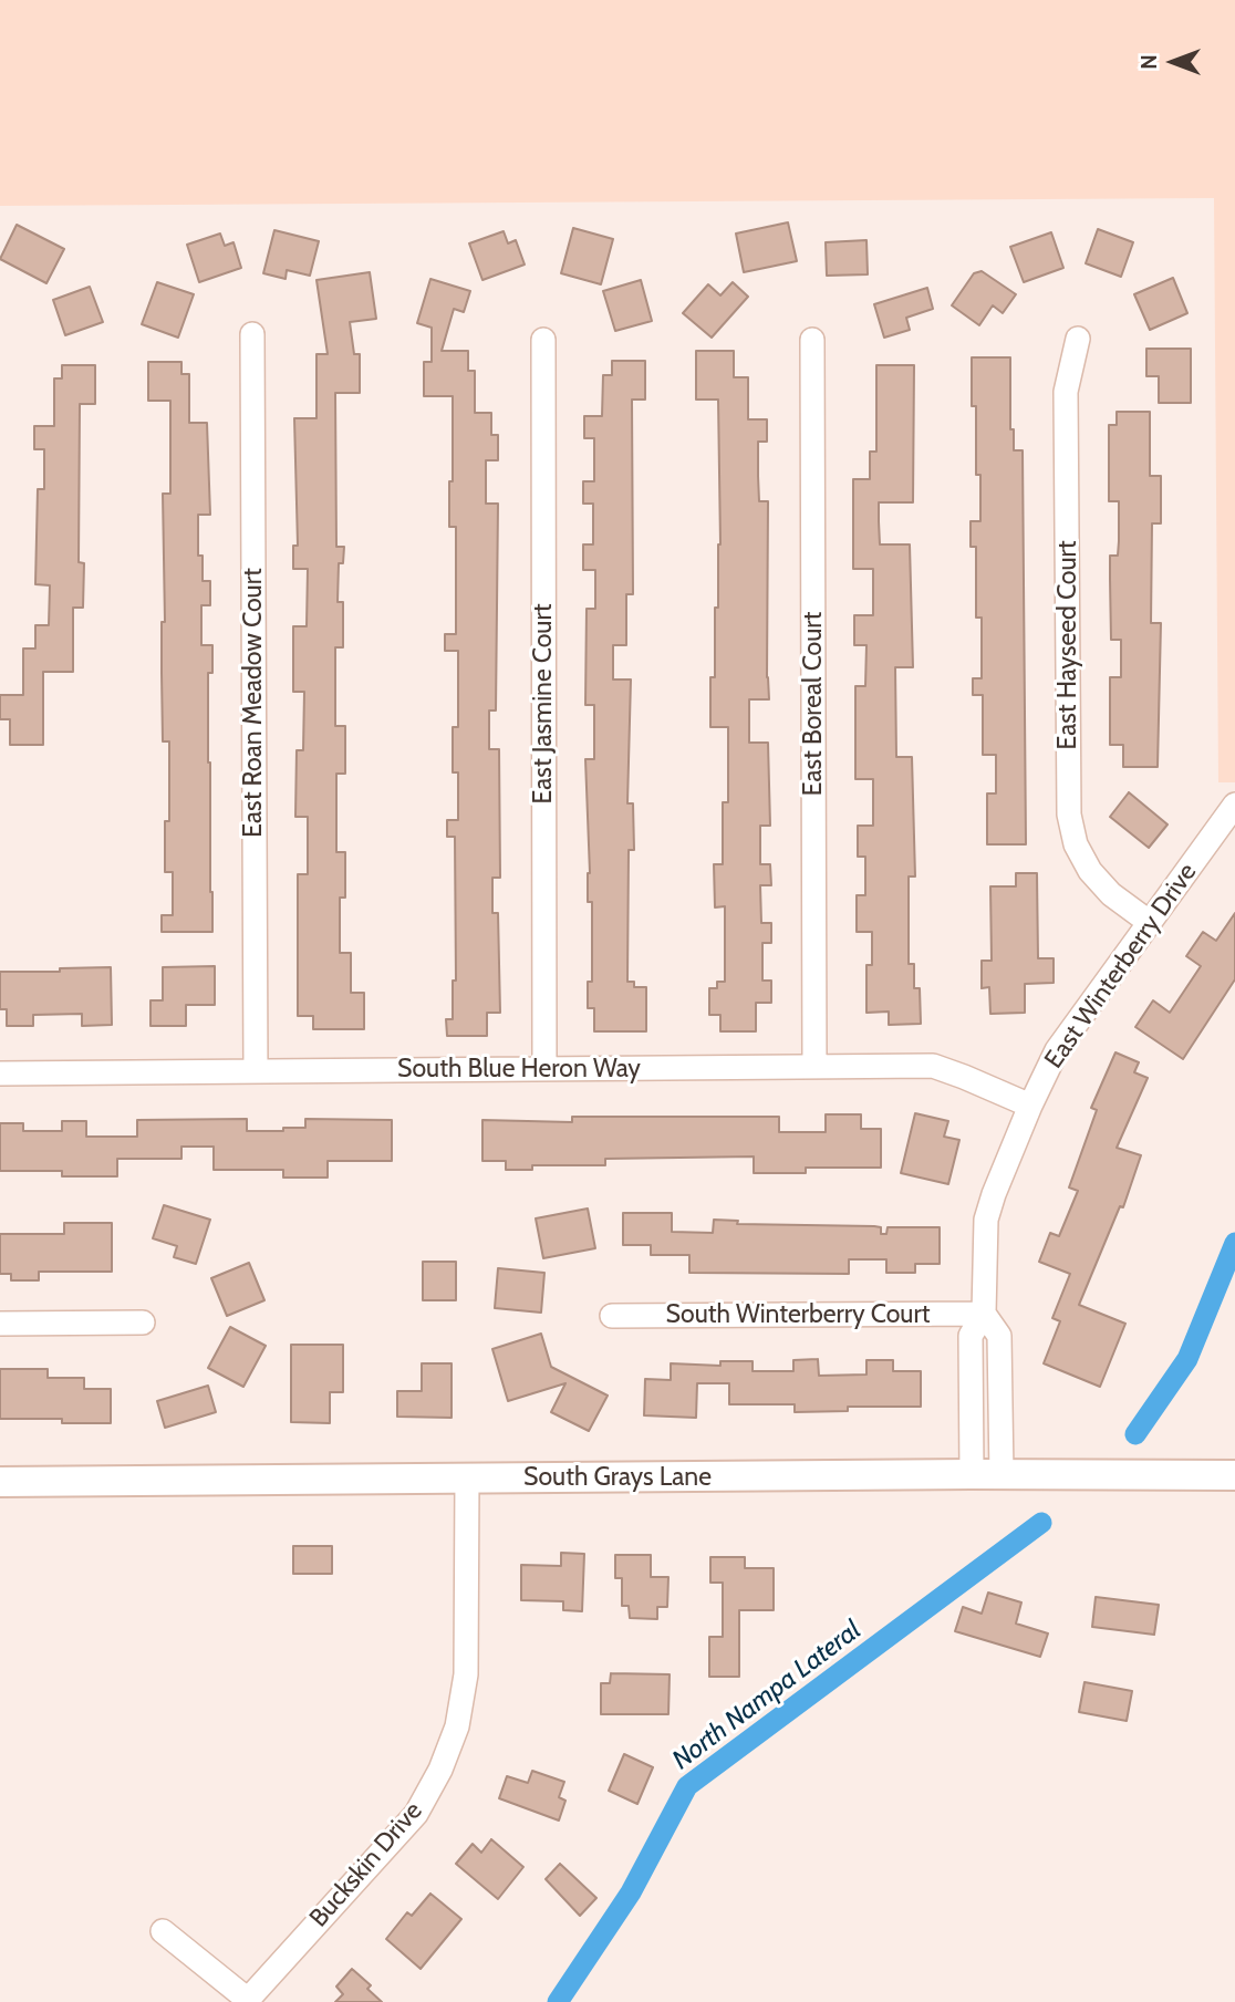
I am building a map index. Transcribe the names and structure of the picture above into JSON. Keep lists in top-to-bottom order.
{
  "streets": {
    "street": [
      "East Hayseed Court",
      "East Roan Meadow Court",
      "East Jasmine Court",
      "East Boreal Court",
      "East Winterberry Drive",
      "South Blue Heron Way",
      "South Winterberry Court",
      "South Grays Lane",
      "Buckskin Drive"
    ]
  },
  "crossings": [
    ["East Hayseed Court", "East Winterberry Drive"],
    ["East Roan Meadow Court", "South Blue Heron Way"],
    ["East Jasmine Court", "South Blue Heron Way"],
    ["East Boreal Court", "South Blue Heron Way"],
    ["East Winterberry Drive", "South Blue Heron Way"],
    ["East Winterberry Drive", "South Winterberry Court"],
    ["East Winterberry Drive", "South Grays Lane"],
    ["South Grays Lane", "Buckskin Drive"]
  ],
  "water": ["North Nampa Lateral"],
  "north": "left"
}
